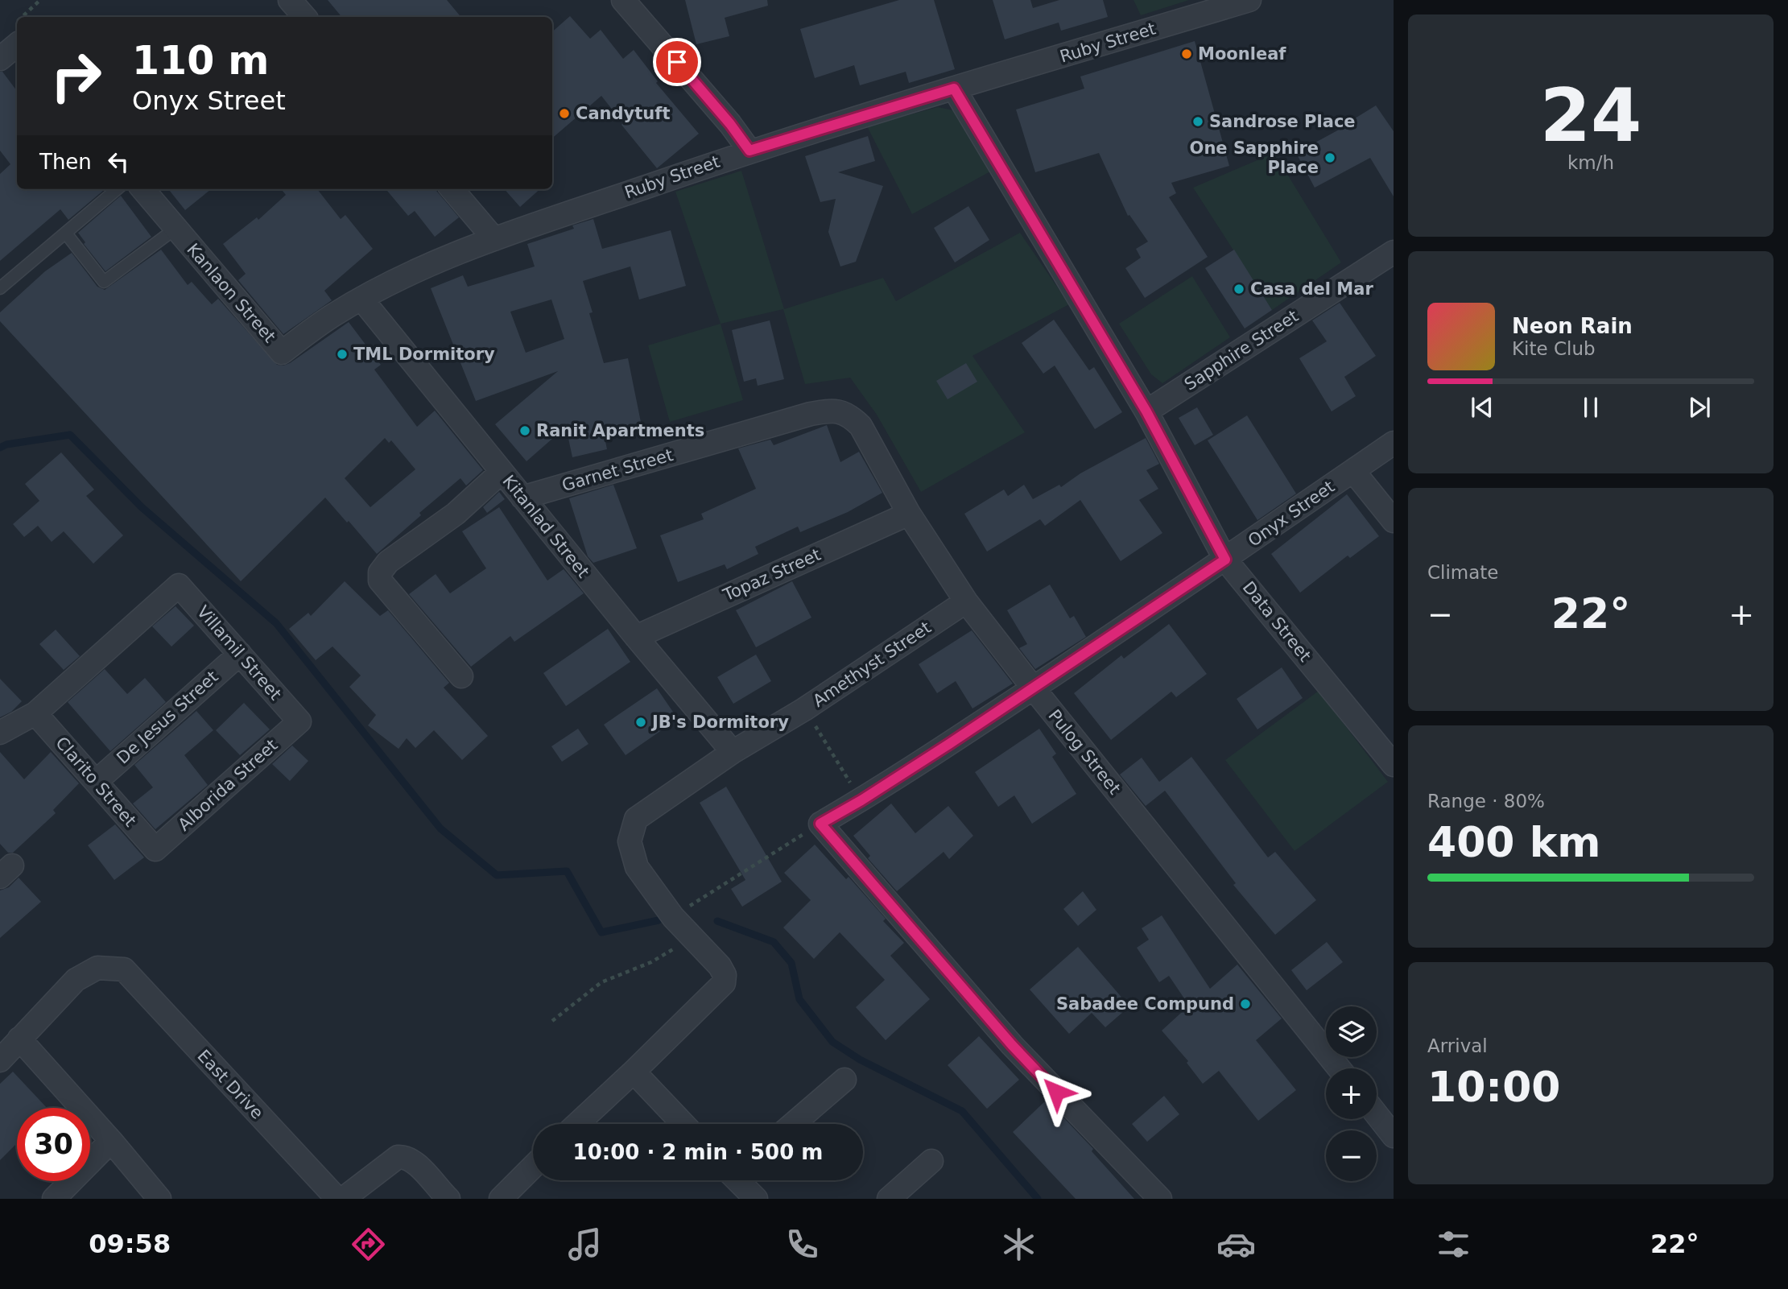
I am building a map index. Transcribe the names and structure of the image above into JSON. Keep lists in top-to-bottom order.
{
  "streets": {
    "street": [
      "Ruby Street",
      "Kanlaon Street",
      "Sapphire Street",
      "Garnet Street",
      "Onyx Street",
      "Kitanlad Street",
      "Topaz Street",
      "Data Street",
      "Villamil Street",
      "Amethyst Street",
      "De Jesus Street",
      "Pulog Street",
      "Clarito Street",
      "Alborida Street",
      "East Drive"
    ]
  },
  "crossings": [
    ["Ruby Street", "Kanlaon Street"],
    ["Ruby Street", "Kitanlad Street"],
    ["Ruby Street", "Data Street"],
    ["Kanlaon Street", "Kitanlad Street"],
    ["Sapphire Street", "Data Street"],
    ["Garnet Street", "Kitanlad Street"],
    ["Garnet Street", "Pulog Street"],
    ["Onyx Street", "Data Street"],
    ["Onyx Street", "Pulog Street"],
    ["Kitanlad Street", "Topaz Street"],
    ["Kitanlad Street", "Amethyst Street"],
    ["Topaz Street", "Pulog Street"],
    ["Villamil Street", "De Jesus Street"],
    ["Villamil Street", "Clarito Street"],
    ["Villamil Street", "Alborida Street"],
    ["Amethyst Street", "Pulog Street"],
    ["De Jesus Street", "Clarito Street"],
    ["Clarito Street", "Alborida Street"]
  ],
  "places": [
    "Moonleaf",
    "Candytuft",
    "Sandrose Place",
    "One Sapphire Place",
    "Casa del Mar",
    "TML Dormitory",
    "Ranit Apartments",
    "JB's Dormitory",
    "Sabadee Compund"
  ],
  "page": {
    "tile": [
      ["24", "km/h"],
      "Climate",
      ["Range · 80%", "400 km"],
      ["Arrival", "10:00"]
    ],
    "turn": ["110 m", "Onyx Street"],
    "then": "Then",
    "song": ["Neon Rain", "Kite Club"],
    "heat": ["−", "22°", "+"],
    "map_buttons": ["+", "−"],
    "limit": "30",
    "trip": "10:00 · 2 min · 500 m",
    "tabs": ["09:58", "22°"]
  }
}
